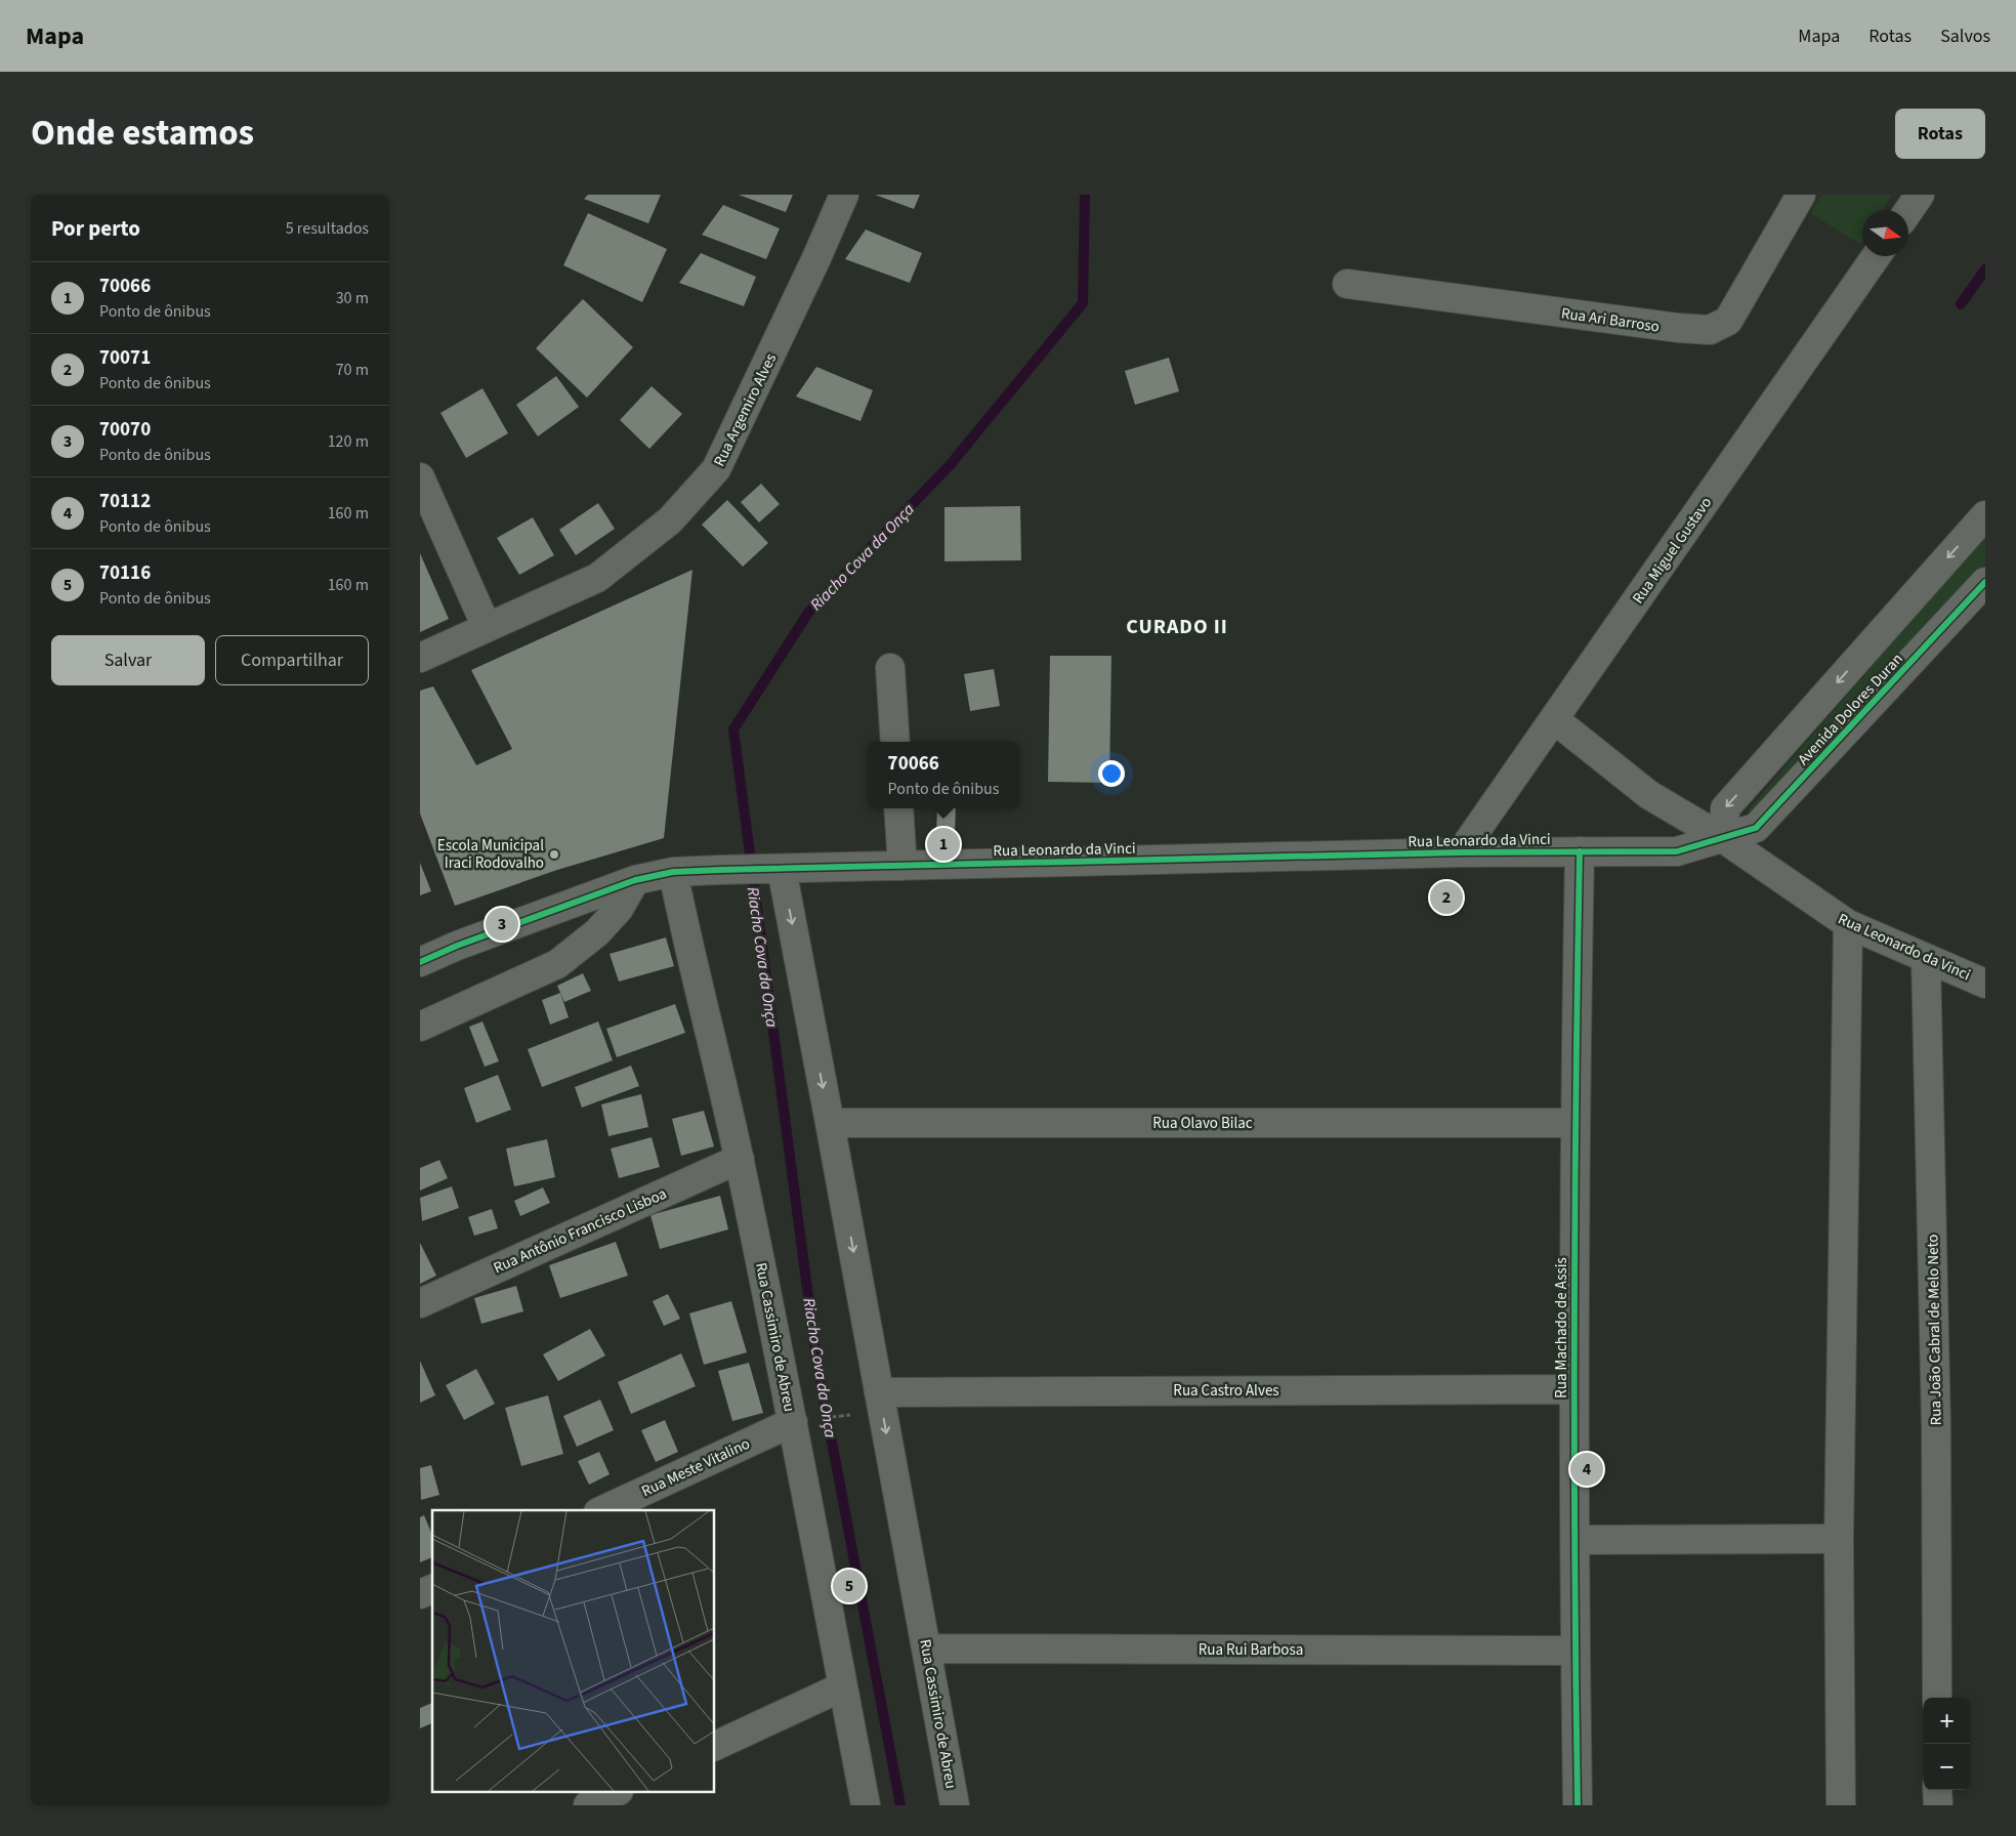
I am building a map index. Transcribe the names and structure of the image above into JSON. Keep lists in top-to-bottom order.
{
  "streets": {
    "street": [
      "Rua Ari Barroso",
      "Rua Argemiro Alves",
      "Rua Miguel Gustavo",
      "Avenida Dolores Duran",
      "Rua Leonardo da Vinci",
      "Rua Olavo Bilac",
      "Rua Antônio Francisco Lisboa",
      "Rua Machado de Assis",
      "Rua João Cabral de Melo Neto",
      "Rua Cassimiro de Abreu",
      "Rua Castro Alves",
      "Rua Meste Vitalino",
      "Rua Rui Barbosa"
    ]
  },
  "crossings": [
    ["Rua Miguel Gustavo", "Rua Leonardo da Vinci"],
    ["Avenida Dolores Duran", "Rua Leonardo da Vinci"],
    ["Rua Leonardo da Vinci", "Rua Machado de Assis"],
    ["Rua Leonardo da Vinci", "Rua João Cabral de Melo Neto"],
    ["Rua Leonardo da Vinci", "Rua Cassimiro de Abreu"],
    ["Rua Olavo Bilac", "Rua Machado de Assis"],
    ["Rua Olavo Bilac", "Rua Cassimiro de Abreu"],
    ["Rua Antônio Francisco Lisboa", "Rua Cassimiro de Abreu"],
    ["Rua Machado de Assis", "Rua Castro Alves"],
    ["Rua Machado de Assis", "Rua Rui Barbosa"],
    ["Rua Cassimiro de Abreu", "Rua Castro Alves"],
    ["Rua Cassimiro de Abreu", "Rua Meste Vitalino"],
    ["Rua Cassimiro de Abreu", "Rua Rui Barbosa"]
  ],
  "districts": ["CURADO II"],
  "water": ["Riacho Cova da Onça"],
  "places": ["Escola Municipal Iraci Rodovalho"],
  "north": "right",
  "page": {
    "header": "Mapa",
    "nav": ["Mapa", "Rotas", "Salvos"],
    "title": "Onde estamos",
    "buttons": [
      "Rotas",
      ["Salvar", "Compartilhar"]
    ],
    "heading": ["Por perto", "5 resultados"],
    "list": [
      {
        "mark": "1",
        "name": "70066",
        "note": "Ponto de ônibus",
        "value": "30 m"
      },
      {
        "mark": "2",
        "name": "70071",
        "note": "Ponto de ônibus",
        "value": "70 m"
      },
      {
        "mark": "3",
        "name": "70070",
        "note": "Ponto de ônibus",
        "value": "120 m"
      },
      {
        "mark": "4",
        "name": "70112",
        "note": "Ponto de ônibus",
        "value": "160 m"
      },
      {
        "mark": "5",
        "name": "70116",
        "note": "Ponto de ônibus",
        "value": "160 m"
      }
    ],
    "popup": ["70066", "Ponto de ônibus"],
    "pins": [
      "1",
      "2",
      "3",
      "4",
      "5"
    ],
    "map_buttons": ["+", "−"]
  }
}
